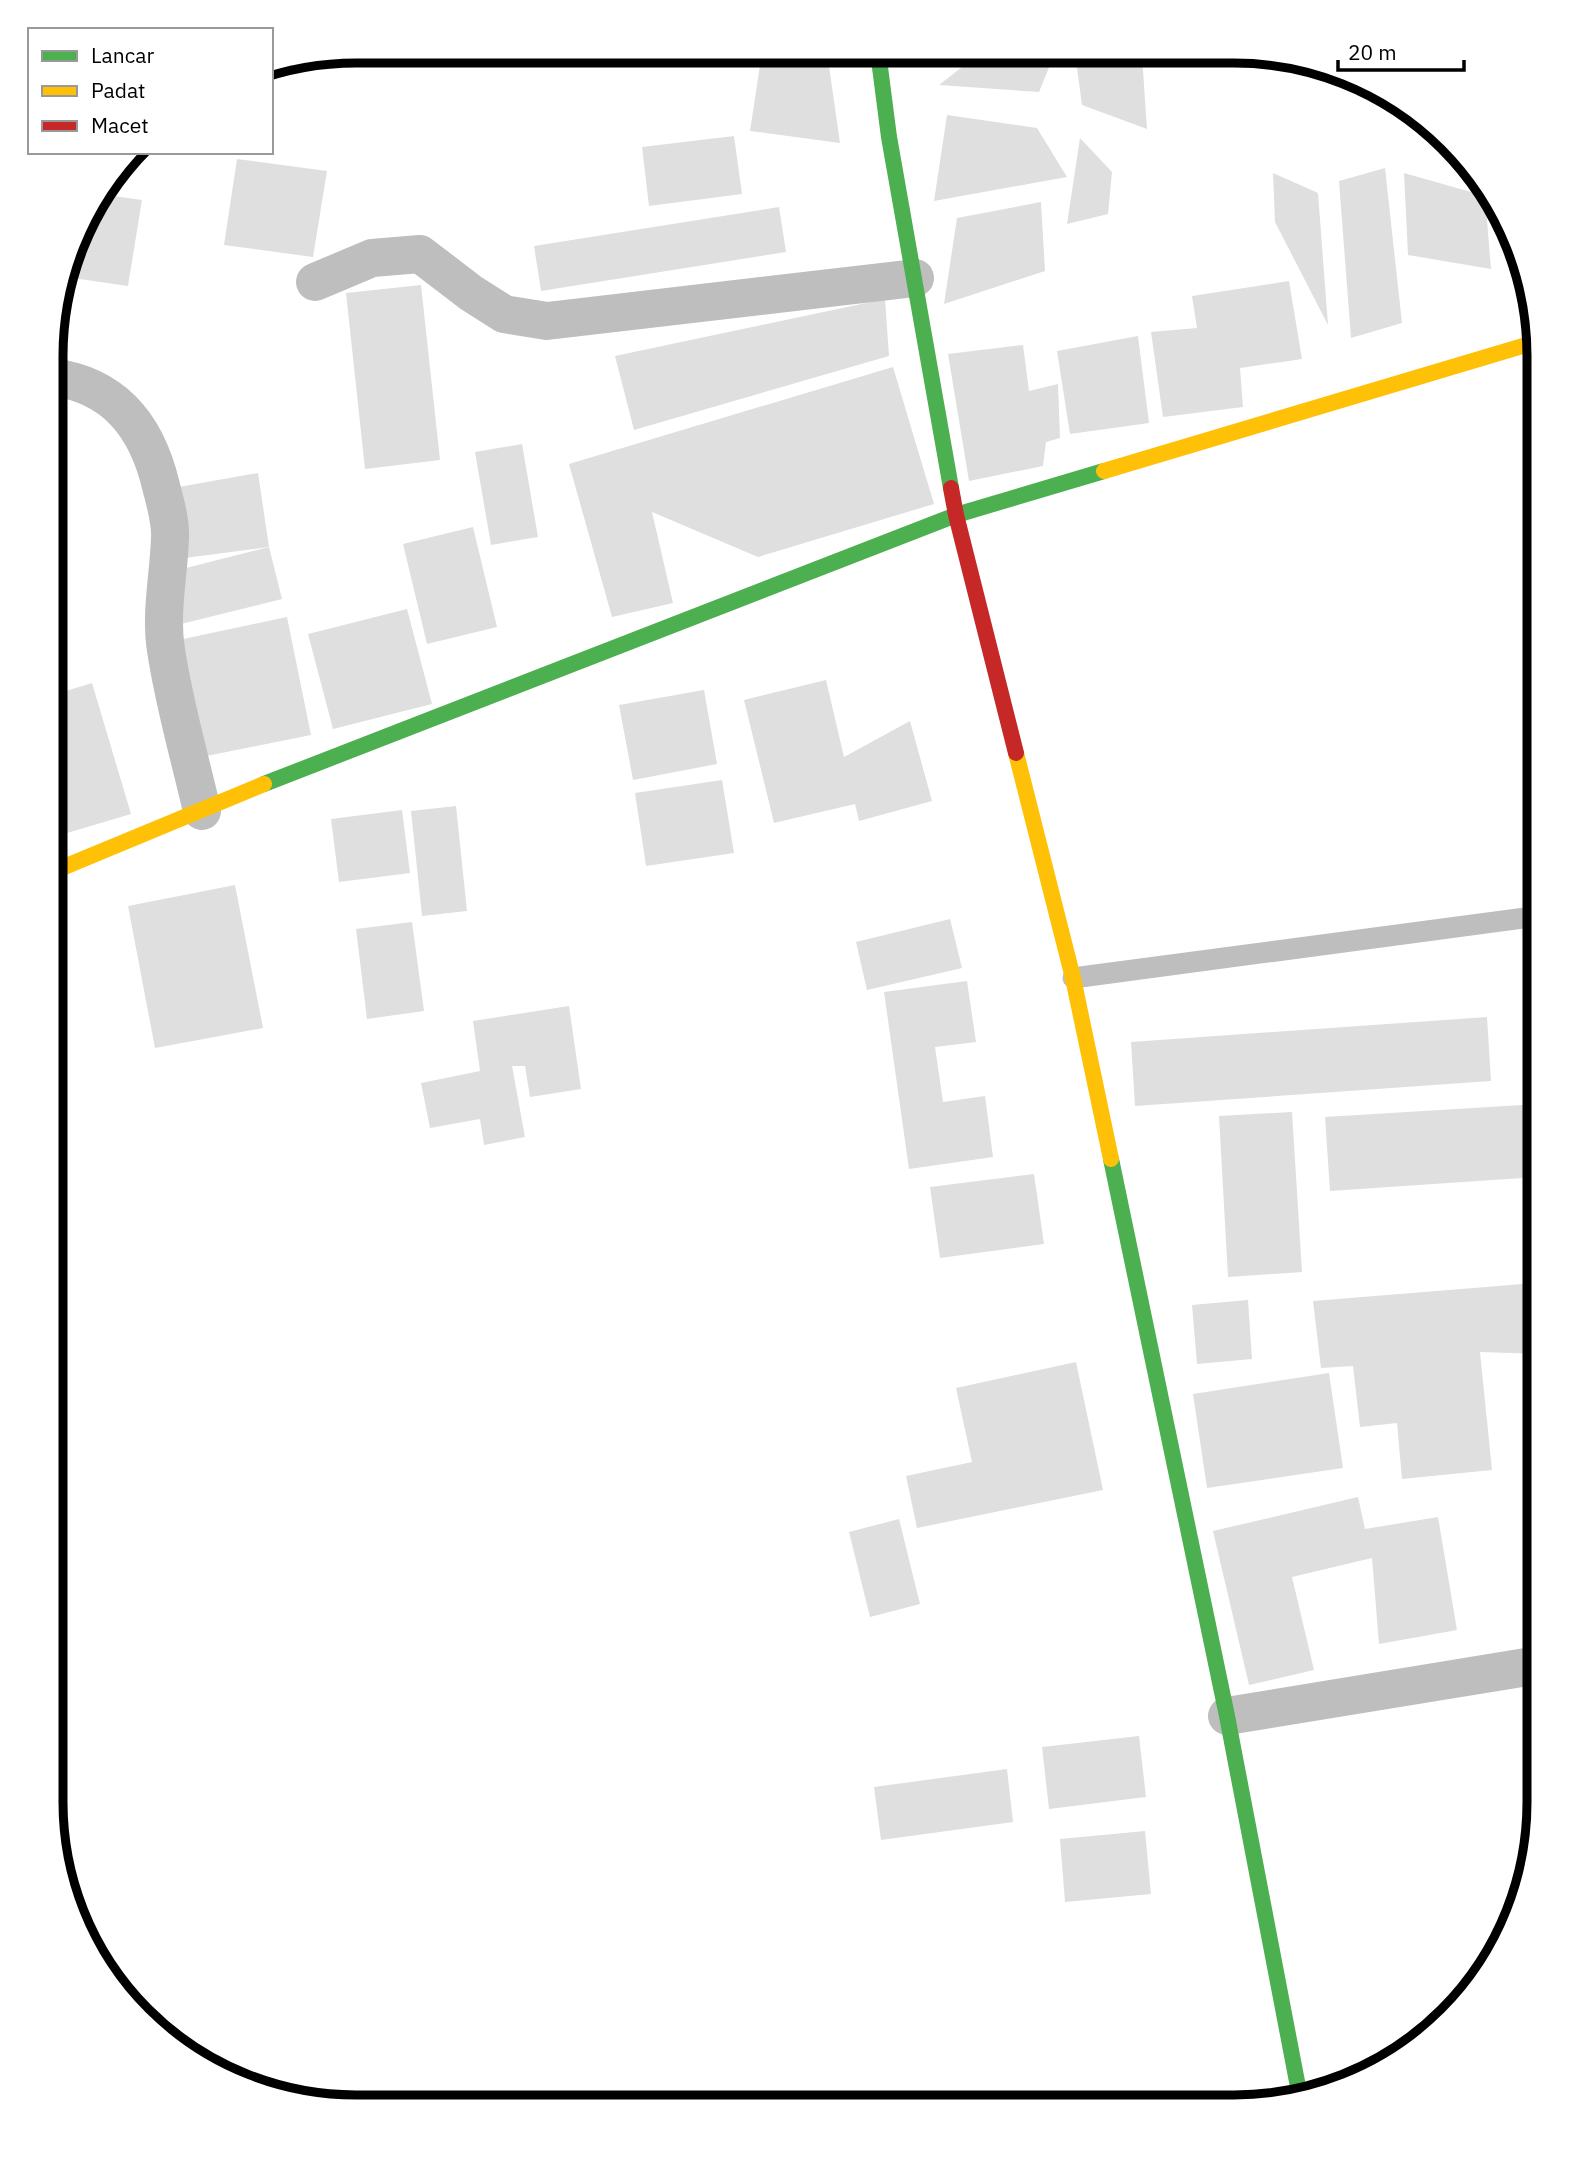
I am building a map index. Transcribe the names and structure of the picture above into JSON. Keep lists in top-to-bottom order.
{
  "legend": ["Lancar", "Padat", "Macet"],
  "scale_bar": "20 m"
}
